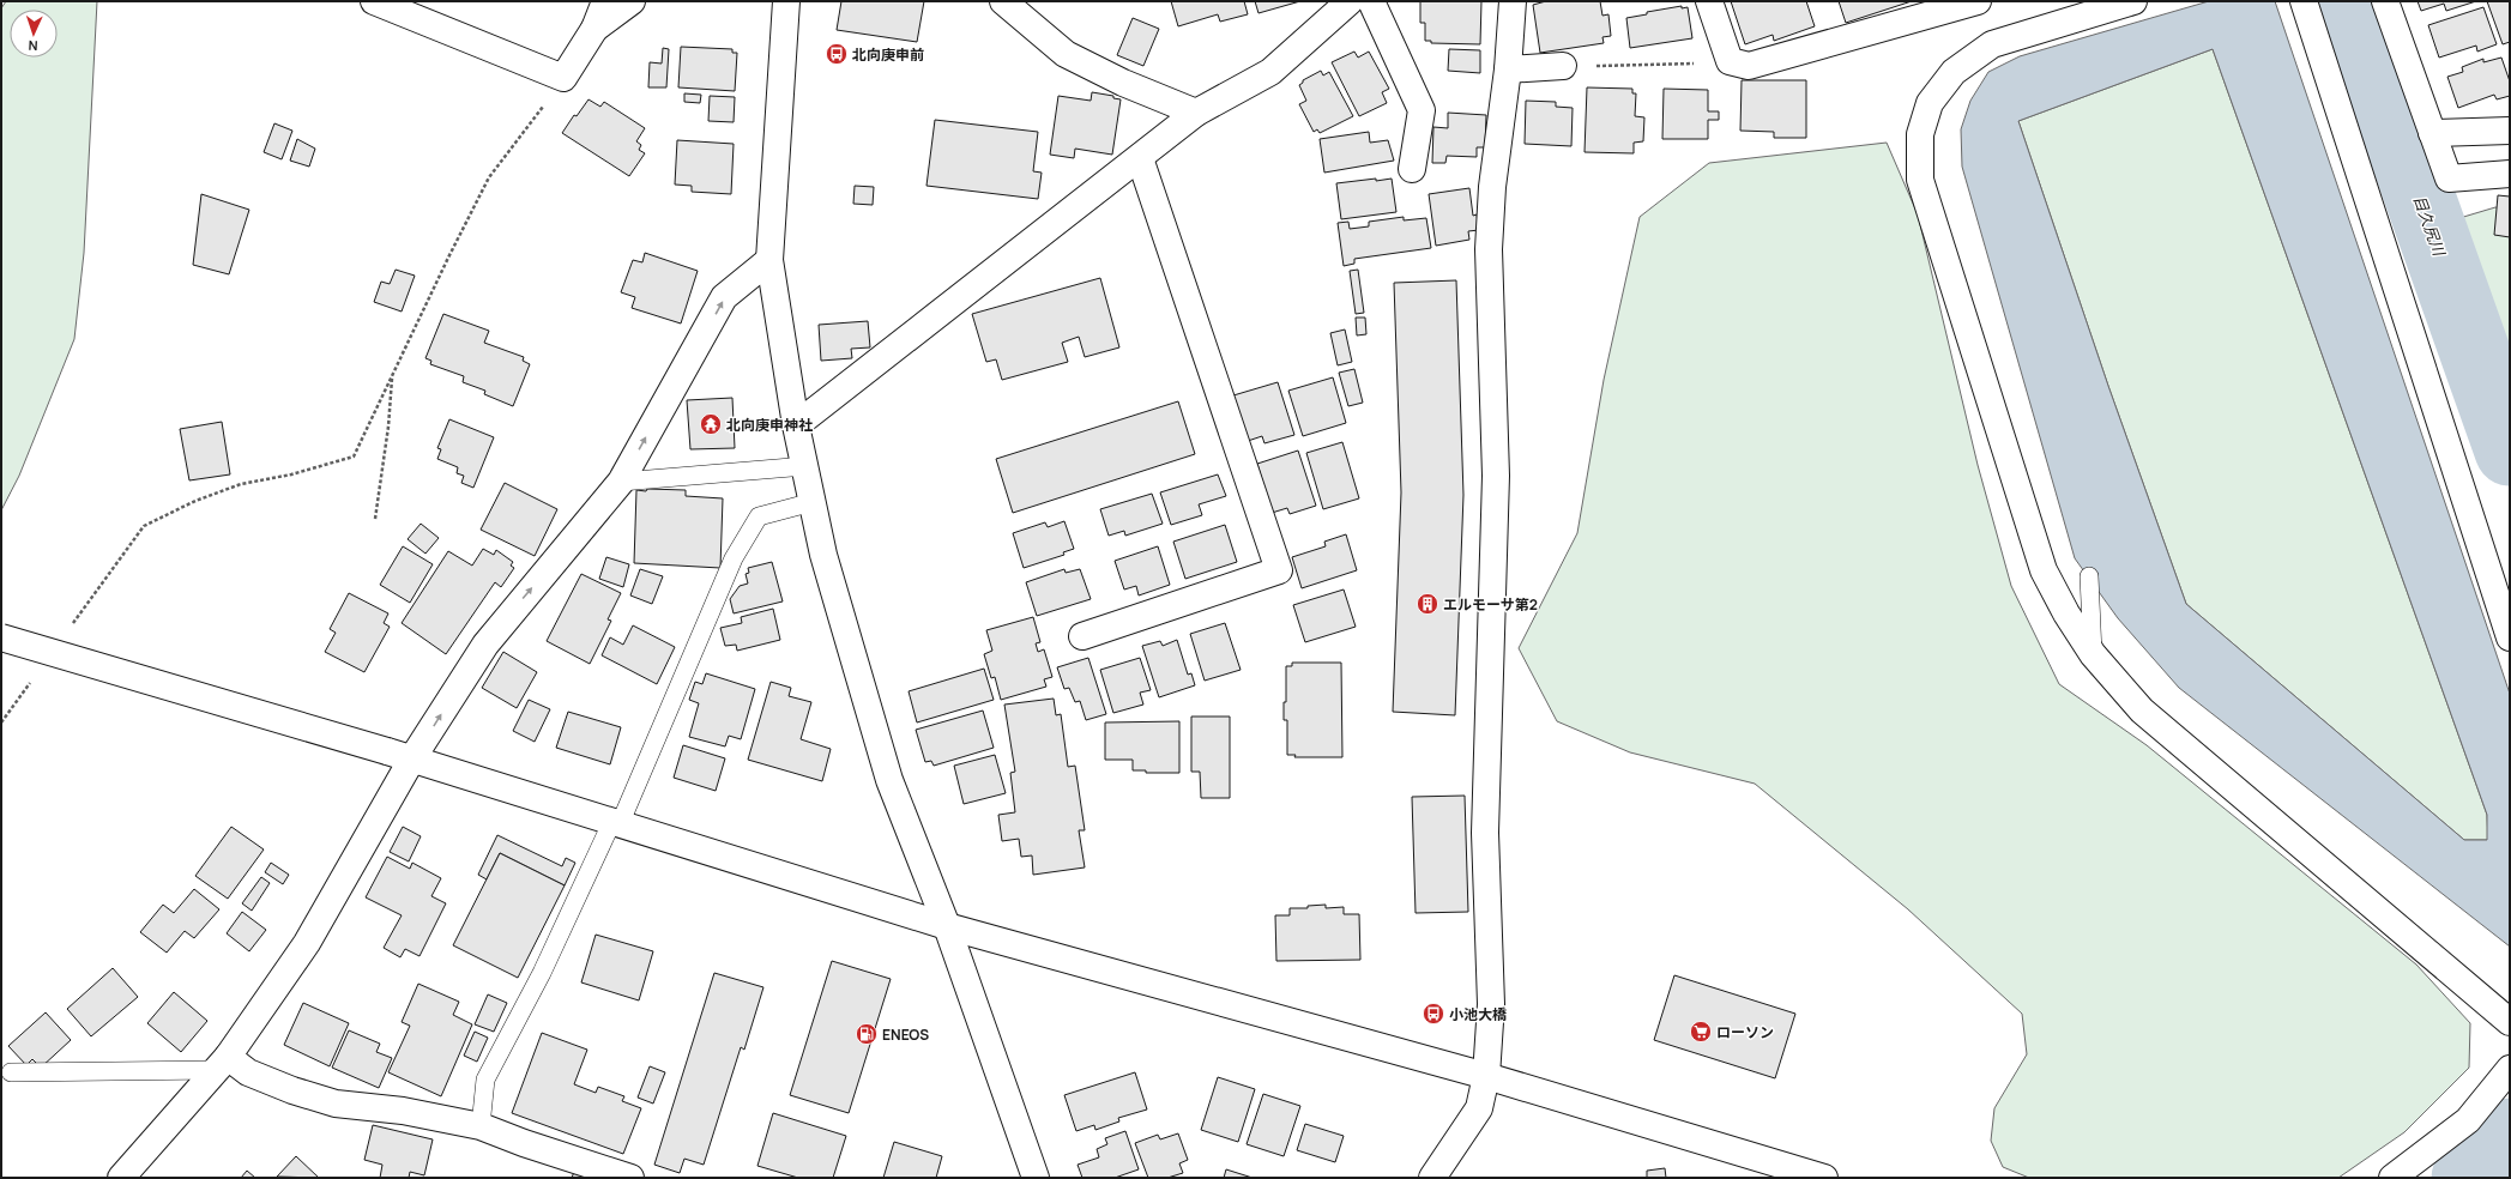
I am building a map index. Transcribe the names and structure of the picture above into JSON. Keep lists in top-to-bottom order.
{
  "water": ["目久尻川"],
  "places": {
    "bus stop": ["北向庚申前", "小池大橋"],
    "temple": ["北向庚申神社"],
    "building": ["エルモーサ第2"],
    "supermarket": ["ローソン"],
    "fuel station": ["ENEOS"]
  },
  "north": "bottom"
}
